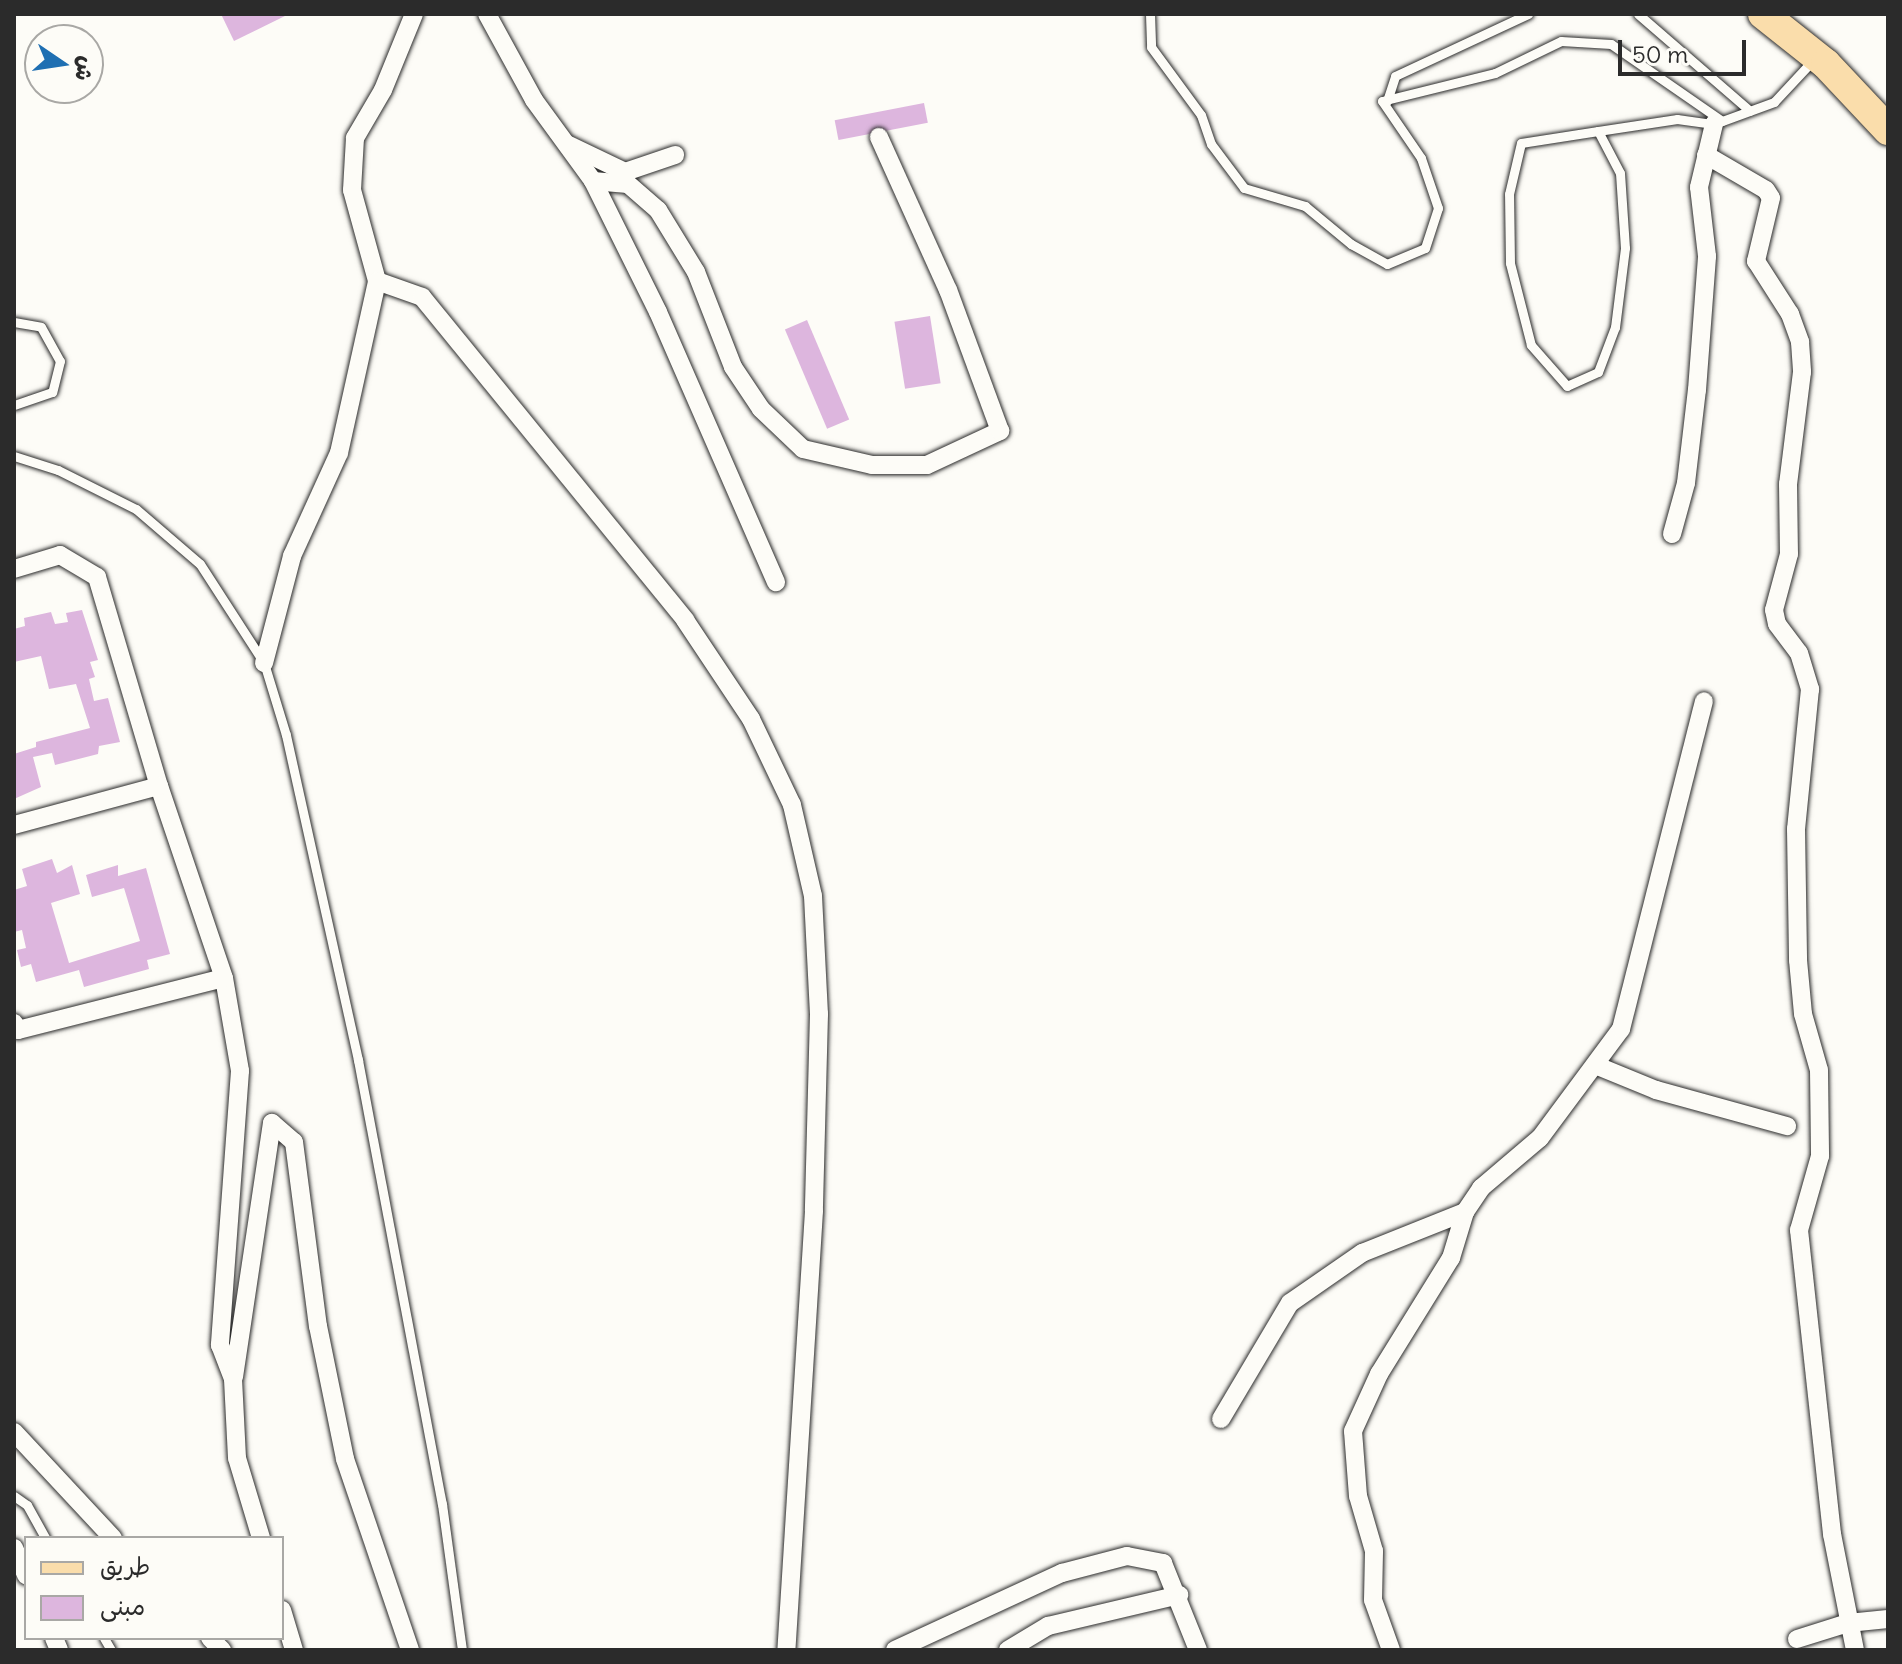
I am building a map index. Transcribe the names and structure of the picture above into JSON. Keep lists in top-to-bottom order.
{
  "legend": ["طريق", "مبنى"],
  "scale_bar": "50 m",
  "north": "right"
}
